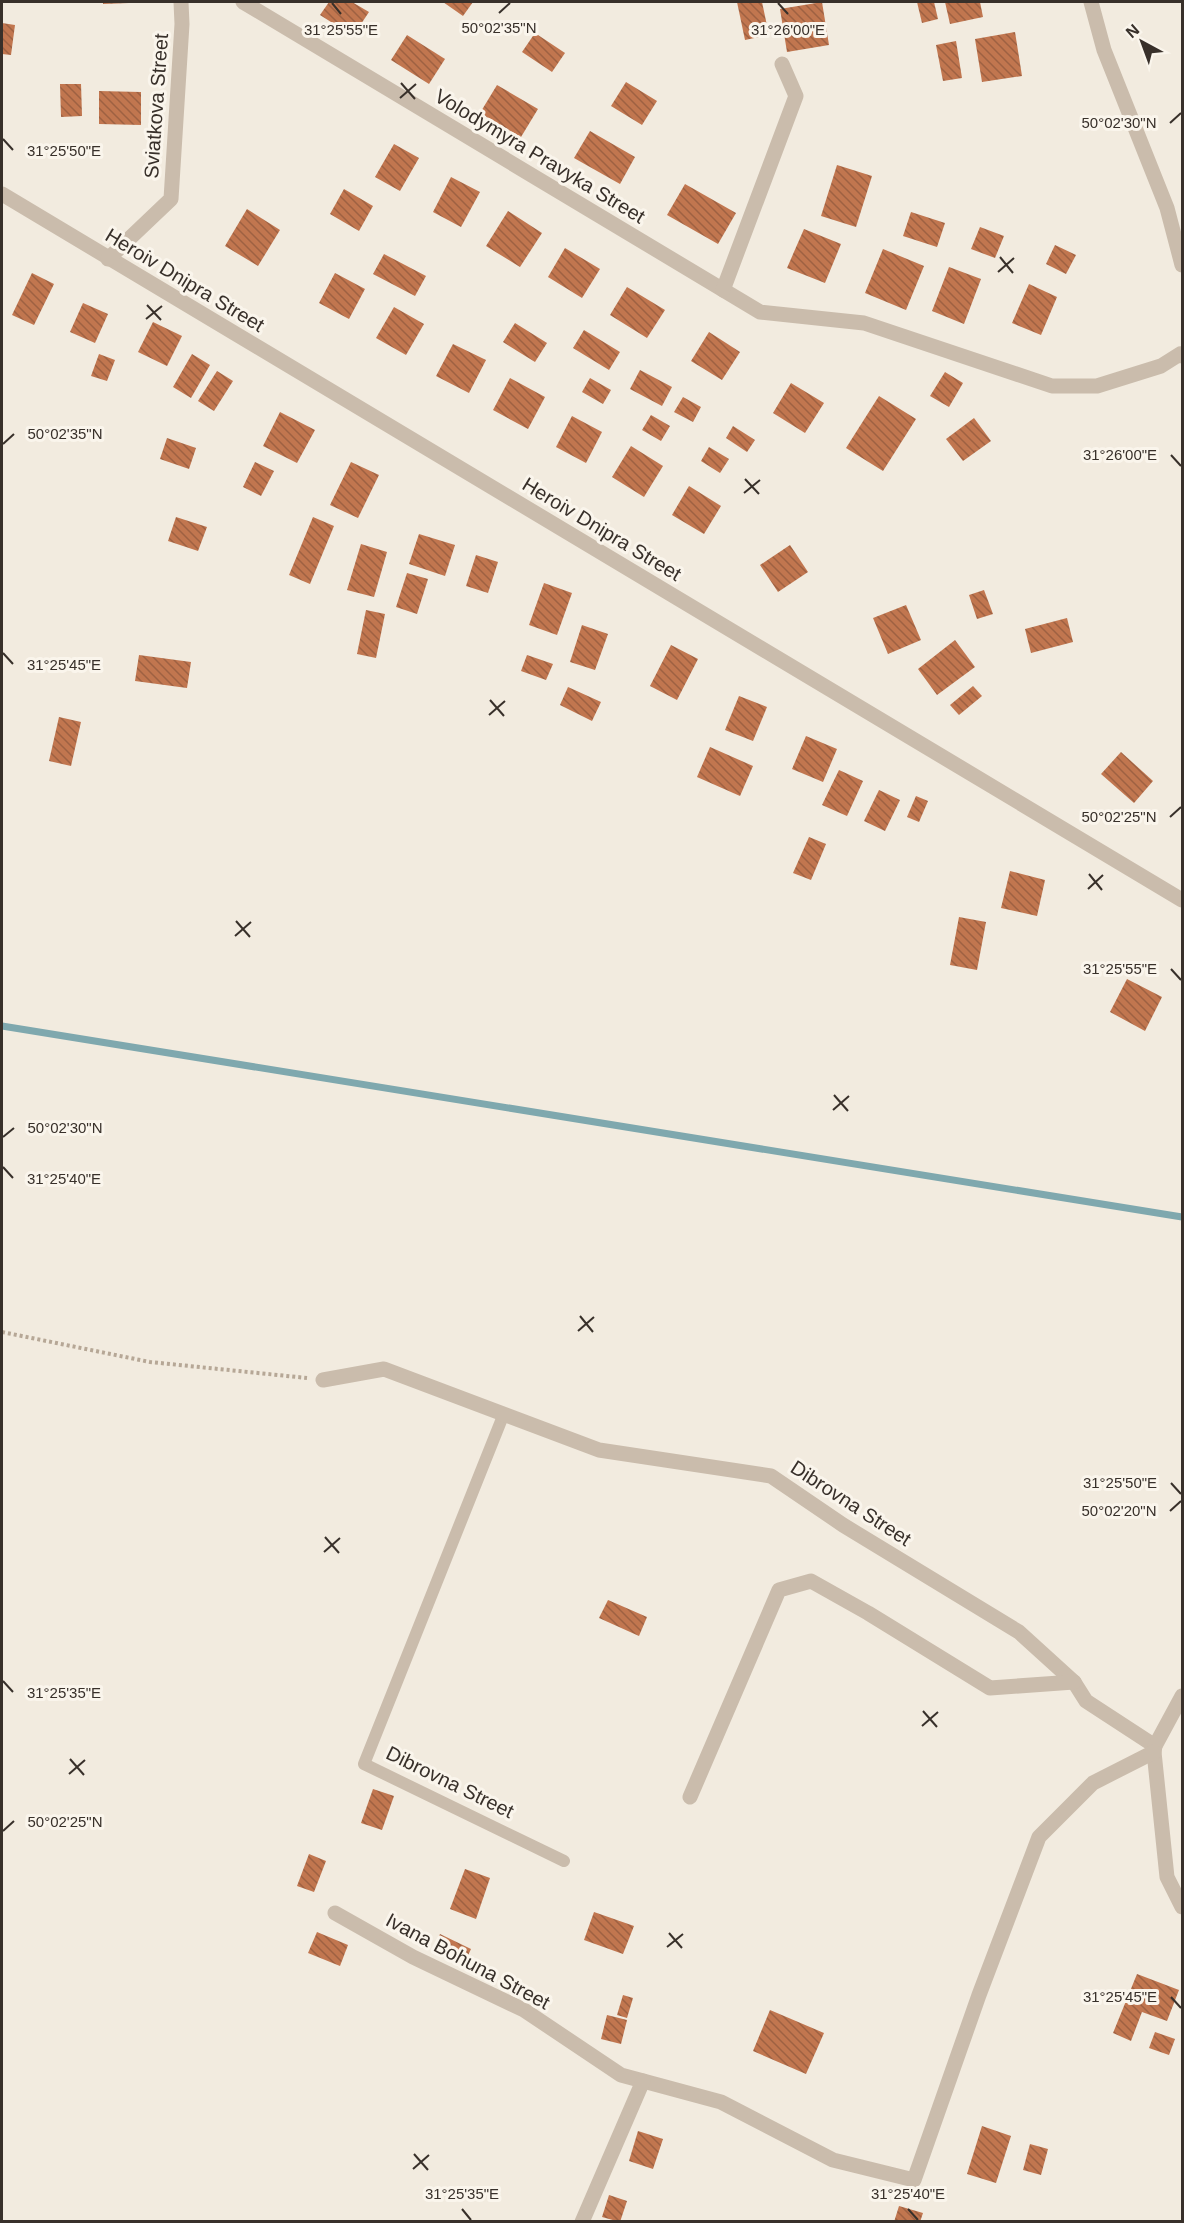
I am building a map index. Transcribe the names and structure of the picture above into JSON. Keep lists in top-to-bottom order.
{
  "streets": {
    "street": [
      "Sviatkova Street",
      "Volodymyra Pravyka Street",
      "Heroiv Dnipra Street",
      "Dibrovna Street",
      "Ivana Bohuna Street"
    ]
  },
  "crossings": [
    ["Sviatkova Street", "Heroiv Dnipra Street"],
    ["Dibrovna Street", "Ivana Bohuna Street"]
  ],
  "north": "top left",
  "coordinates": [
    "50°02'35\"N",
    "31°25'55\"E",
    "31°26'00\"E",
    "50°02'30\"N",
    "31°25'50\"E",
    "31°25'45\"E",
    "50°02'25\"N",
    "31°25'40\"E",
    "50°02'20\"N",
    "31°25'35\"E"
  ]
}
